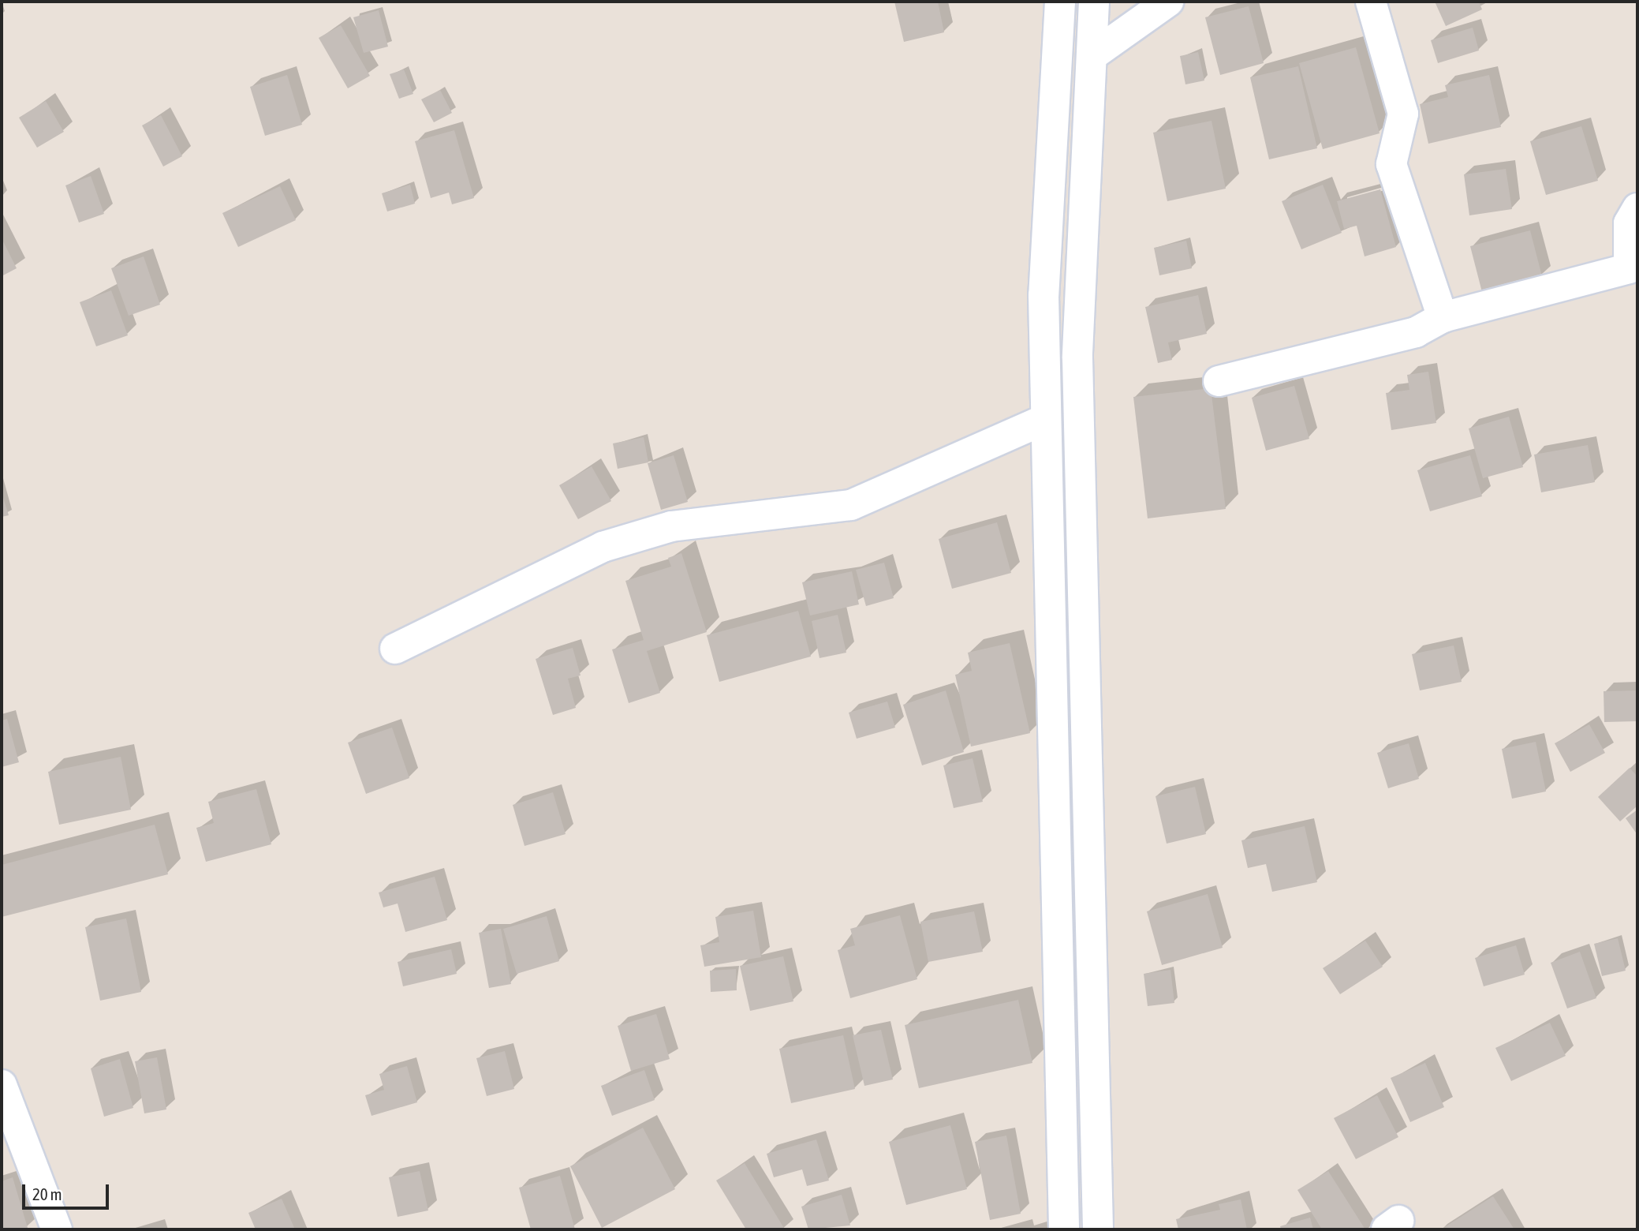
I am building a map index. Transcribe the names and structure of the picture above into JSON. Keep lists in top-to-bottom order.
{
  "scale_bar": "20 m"
}
